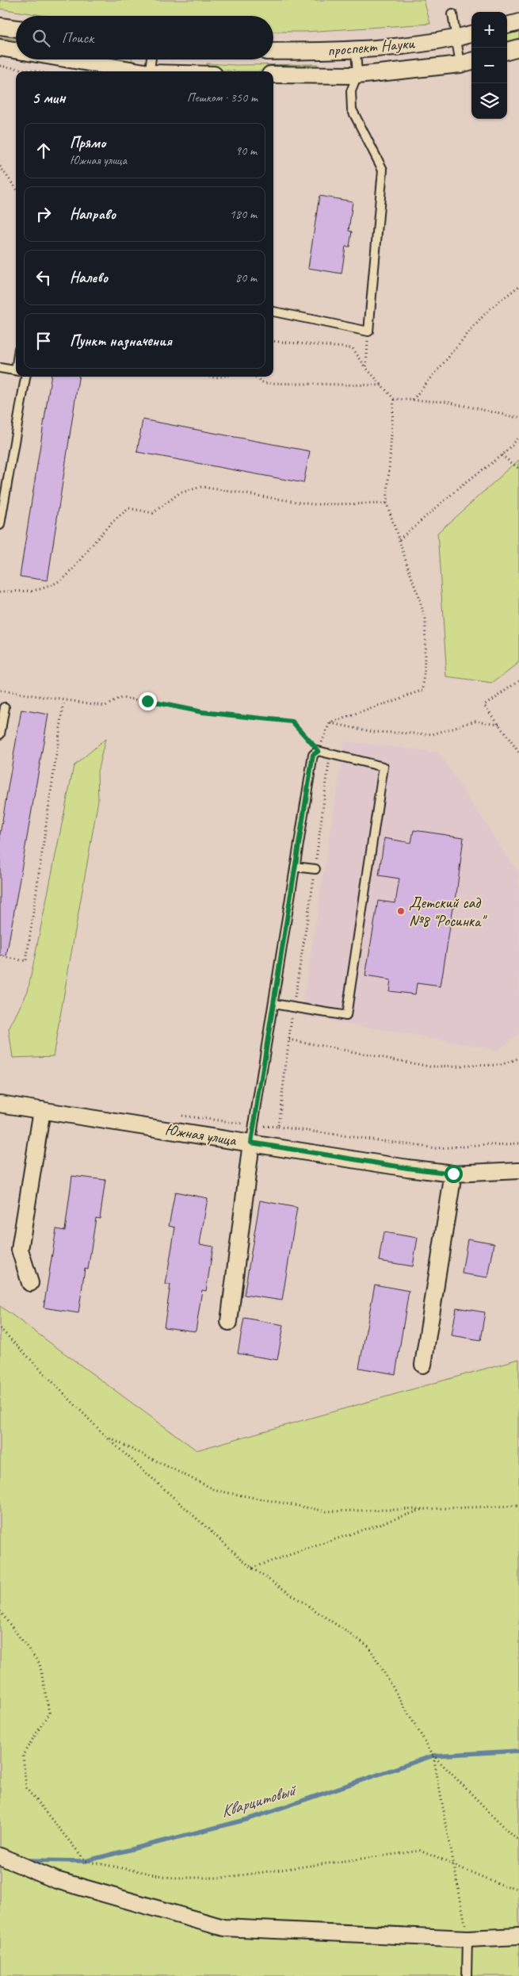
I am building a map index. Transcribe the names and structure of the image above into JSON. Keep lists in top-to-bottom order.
{
  "streets": {
    "street": ["проспект Науки", "Южная улица"]
  },
  "water": ["Кварцитовый"],
  "places": ["Детский сад №8 \"Росинка\""],
  "page": {
    "map_buttons": ["+", "−"],
    "search": "Поиск",
    "heading": ["5 мин", "Пешком · 350 m"],
    "list": [
      ["Прямо", "Южная улица", "90 m"],
      ["Направо", "180 m"],
      ["Налево", "80 m"],
      "Пункт назначения"
    ]
  }
}
